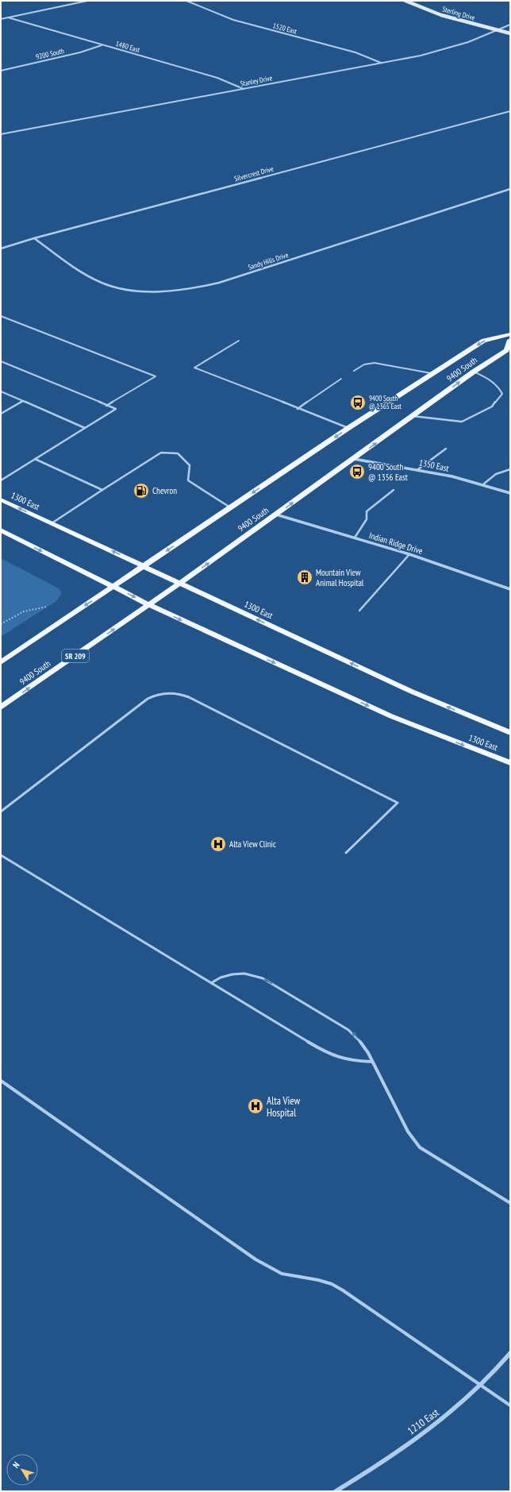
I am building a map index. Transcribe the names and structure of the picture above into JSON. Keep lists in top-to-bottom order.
{
  "streets": {
    "main road": ["9400 South", "1300 East", "SR 209"],
    "street": [
      "Sterling Drive",
      "1520 East",
      "1480 East",
      "9200 South",
      "Stanley Drive",
      "Silvercrest Drive",
      "Sandy Hills Drive",
      "1350 East",
      "Indian Ridge Drive",
      "1210 East"
    ]
  },
  "crossings": [
    ["Sterling Drive", "Stanley Drive"],
    ["1520 East", "Stanley Drive"],
    ["1480 East", "9200 South"],
    ["1480 East", "Stanley Drive"],
    ["Silvercrest Drive", "Sandy Hills Drive"],
    ["9400 South", "1350 East"],
    ["9400 South", "1300 East"],
    ["9400 South", "Indian Ridge Drive"]
  ],
  "places": {
    "bus stop": ["9400 South @ 1365 East", "9400 South @ 1356 East"],
    "fuel station": ["Chevron"],
    "building": ["Mountain View Animal Hospital"],
    "hospital": ["Alta View Clinic", "Alta View Hospital"]
  },
  "north": "top left"
}
